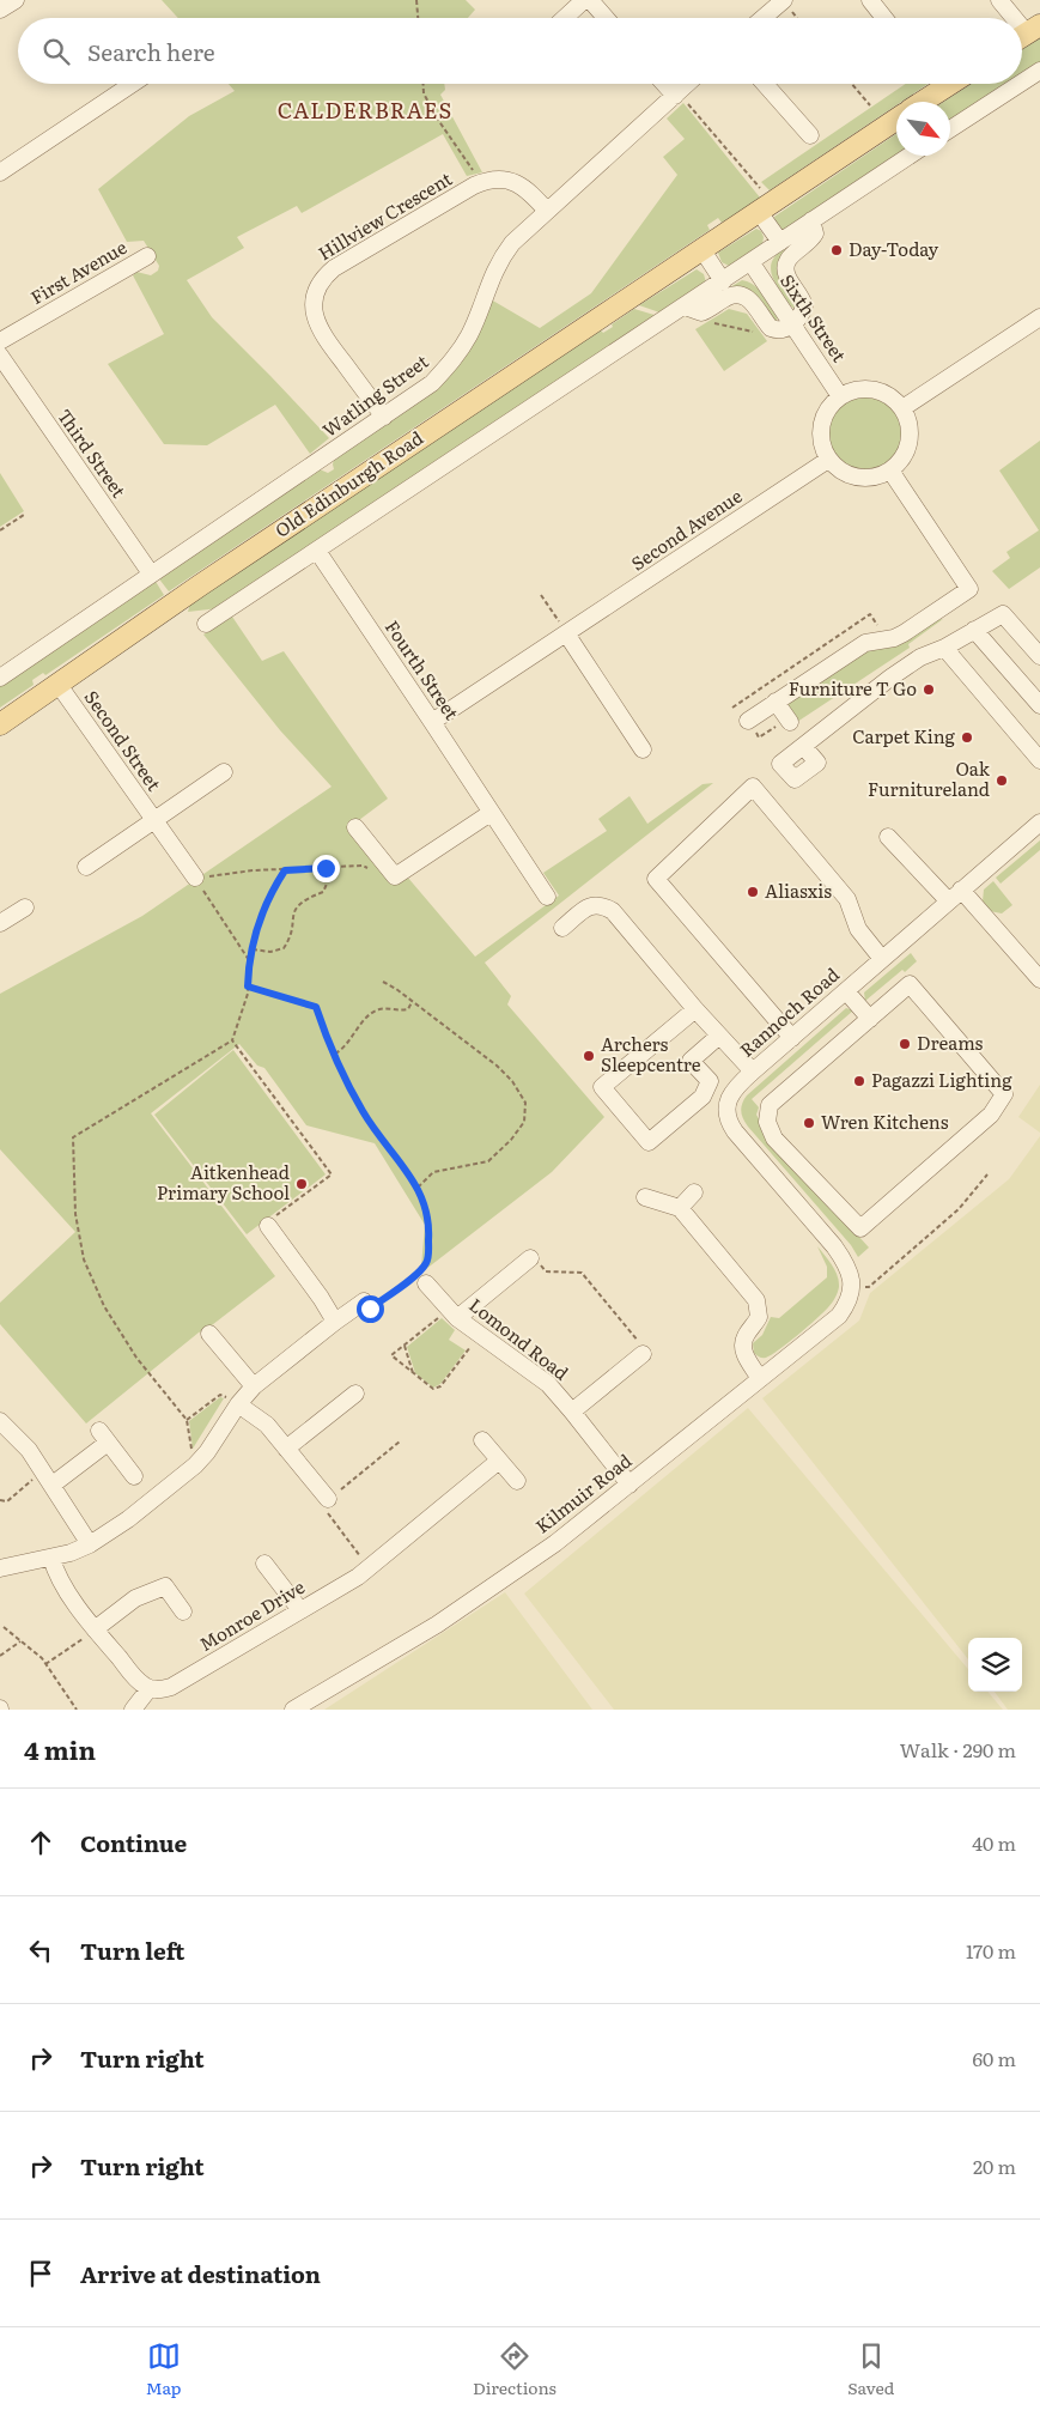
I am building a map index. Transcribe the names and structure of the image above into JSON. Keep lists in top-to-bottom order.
{
  "streets": {
    "main road": ["Old Edinburgh Road"],
    "street": [
      "Hillview Crescent",
      "First Avenue",
      "Sixth Street",
      "Watling Street",
      "Third Street",
      "Second Avenue",
      "Fourth Street",
      "Second Street",
      "Rannoch Road",
      "Lomond Road",
      "Kilmuir Road",
      "Monroe Drive"
    ]
  },
  "crossings": [
    ["Hillview Crescent", "Watling Street"],
    ["Sixth Street", "Old Edinburgh Road"],
    ["Sixth Street", "Second Avenue"],
    ["Watling Street", "Third Street"],
    ["Old Edinburgh Road", "Fourth Street"],
    ["Old Edinburgh Road", "Second Street"],
    ["Second Avenue", "Fourth Street"],
    ["Rannoch Road", "Kilmuir Road"],
    ["Lomond Road", "Kilmuir Road"]
  ],
  "districts": ["CALDERBRAES"],
  "places": [
    "Day-Today",
    "Furniture T Go",
    "Carpet King",
    "Oak Furnitureland",
    "Aliasxis",
    "Dreams",
    "Archers Sleepcentre",
    "Pagazzi Lighting",
    "Wren Kitchens",
    "Aitkenhead Primary School"
  ],
  "north": "bottom right",
  "page": {
    "search": "Search here",
    "heading": ["4 min", "Walk · 290 m"],
    "list": [
      ["Continue", "40 m"],
      ["Turn left", "170 m"],
      ["Turn right", "60 m"],
      ["Turn right", "20 m"],
      "Arrive at destination"
    ],
    "nav": ["Map", "Directions", "Saved"]
  }
}
